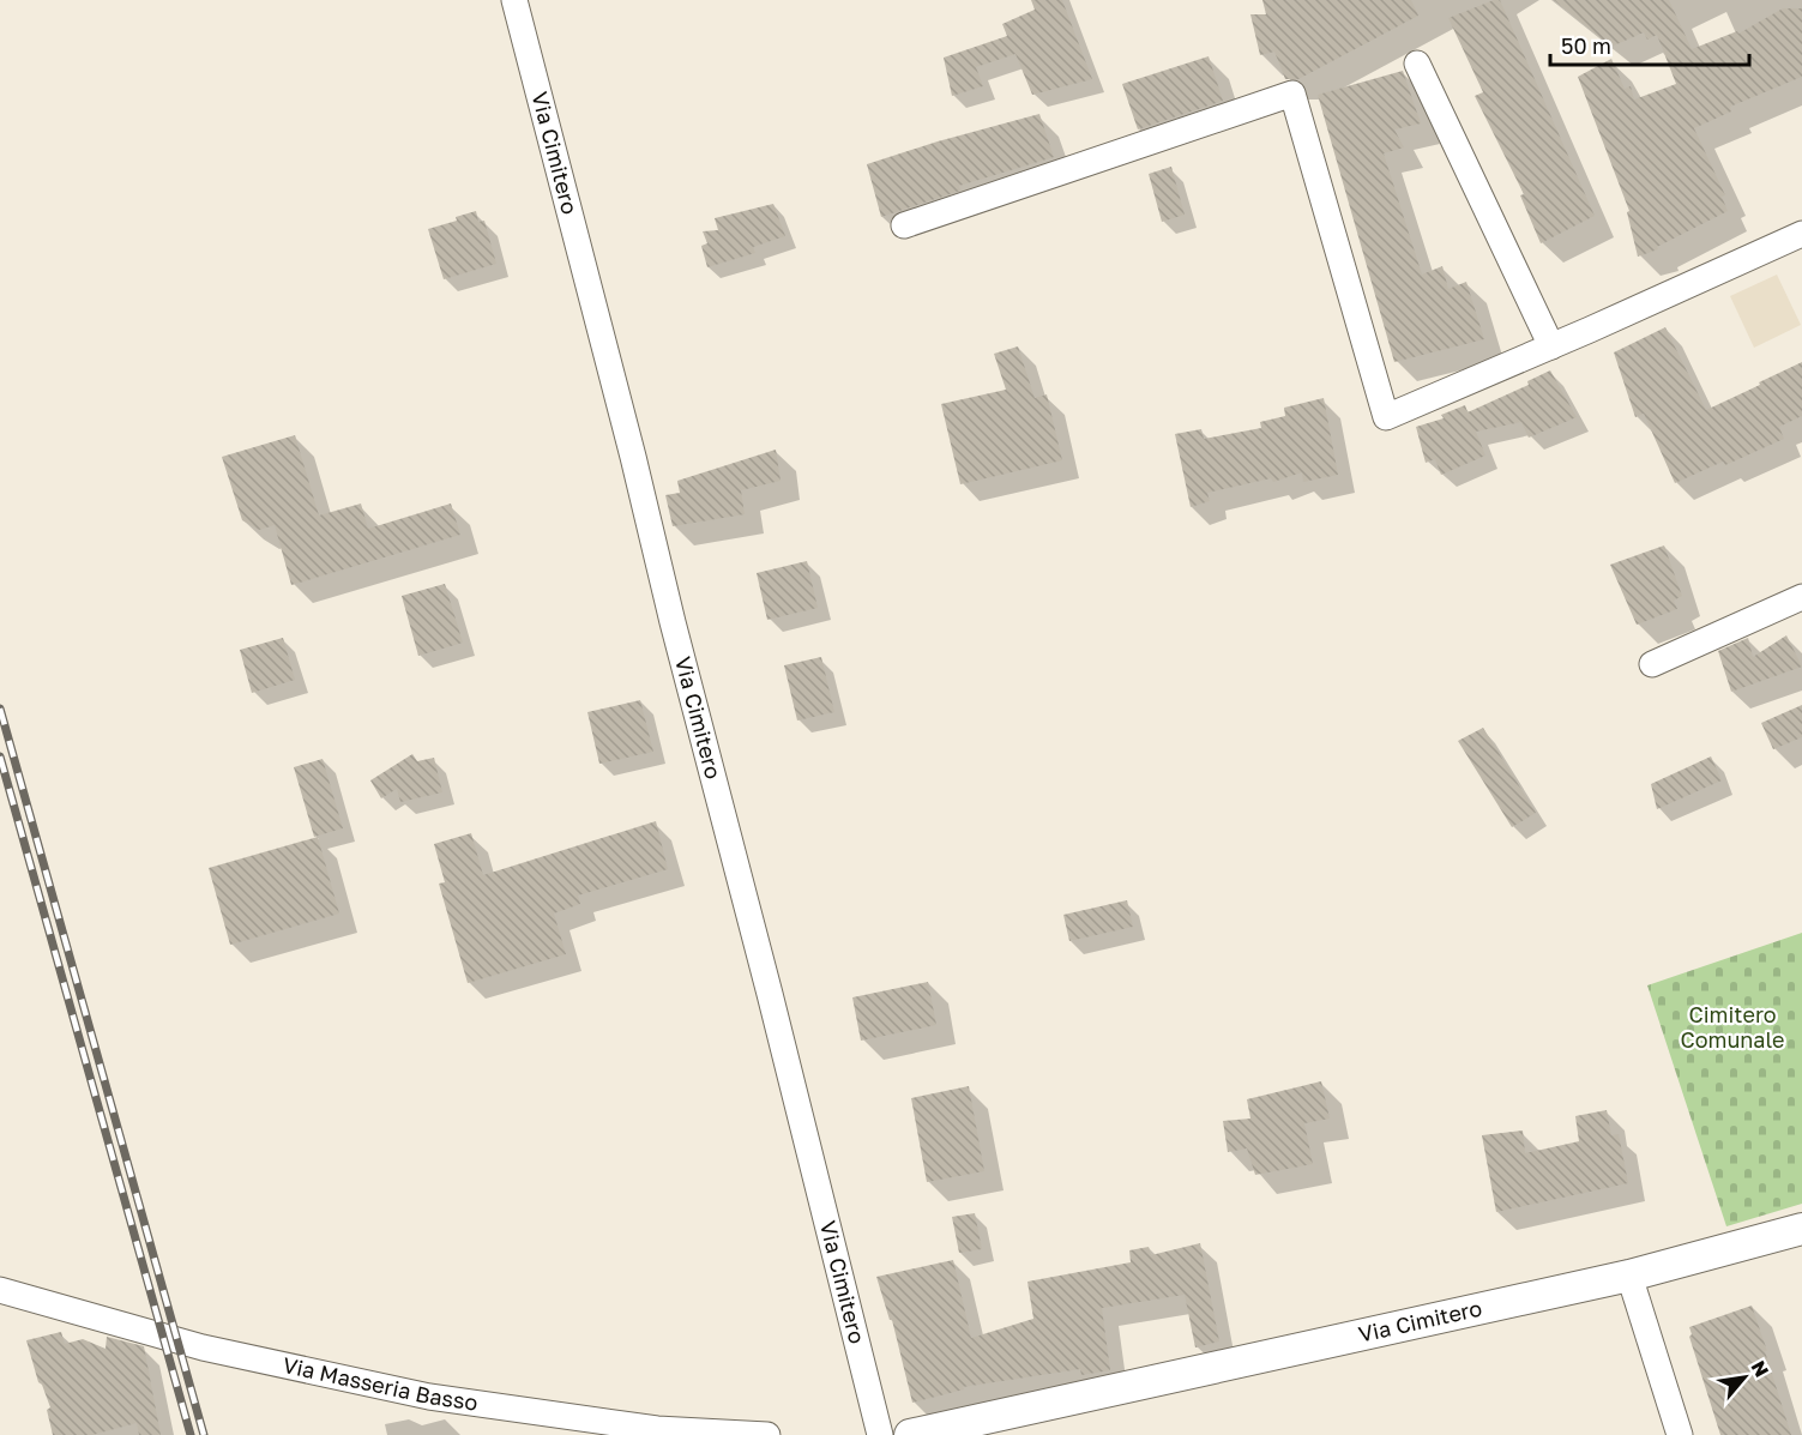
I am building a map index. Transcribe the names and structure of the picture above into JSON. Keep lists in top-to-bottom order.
{
  "streets": {
    "street": ["Via Cimitero", "Via Masseria Basso"]
  },
  "parks": ["Cimitero Comunale"],
  "scale_bar": "50 m",
  "north": "top right"
}
